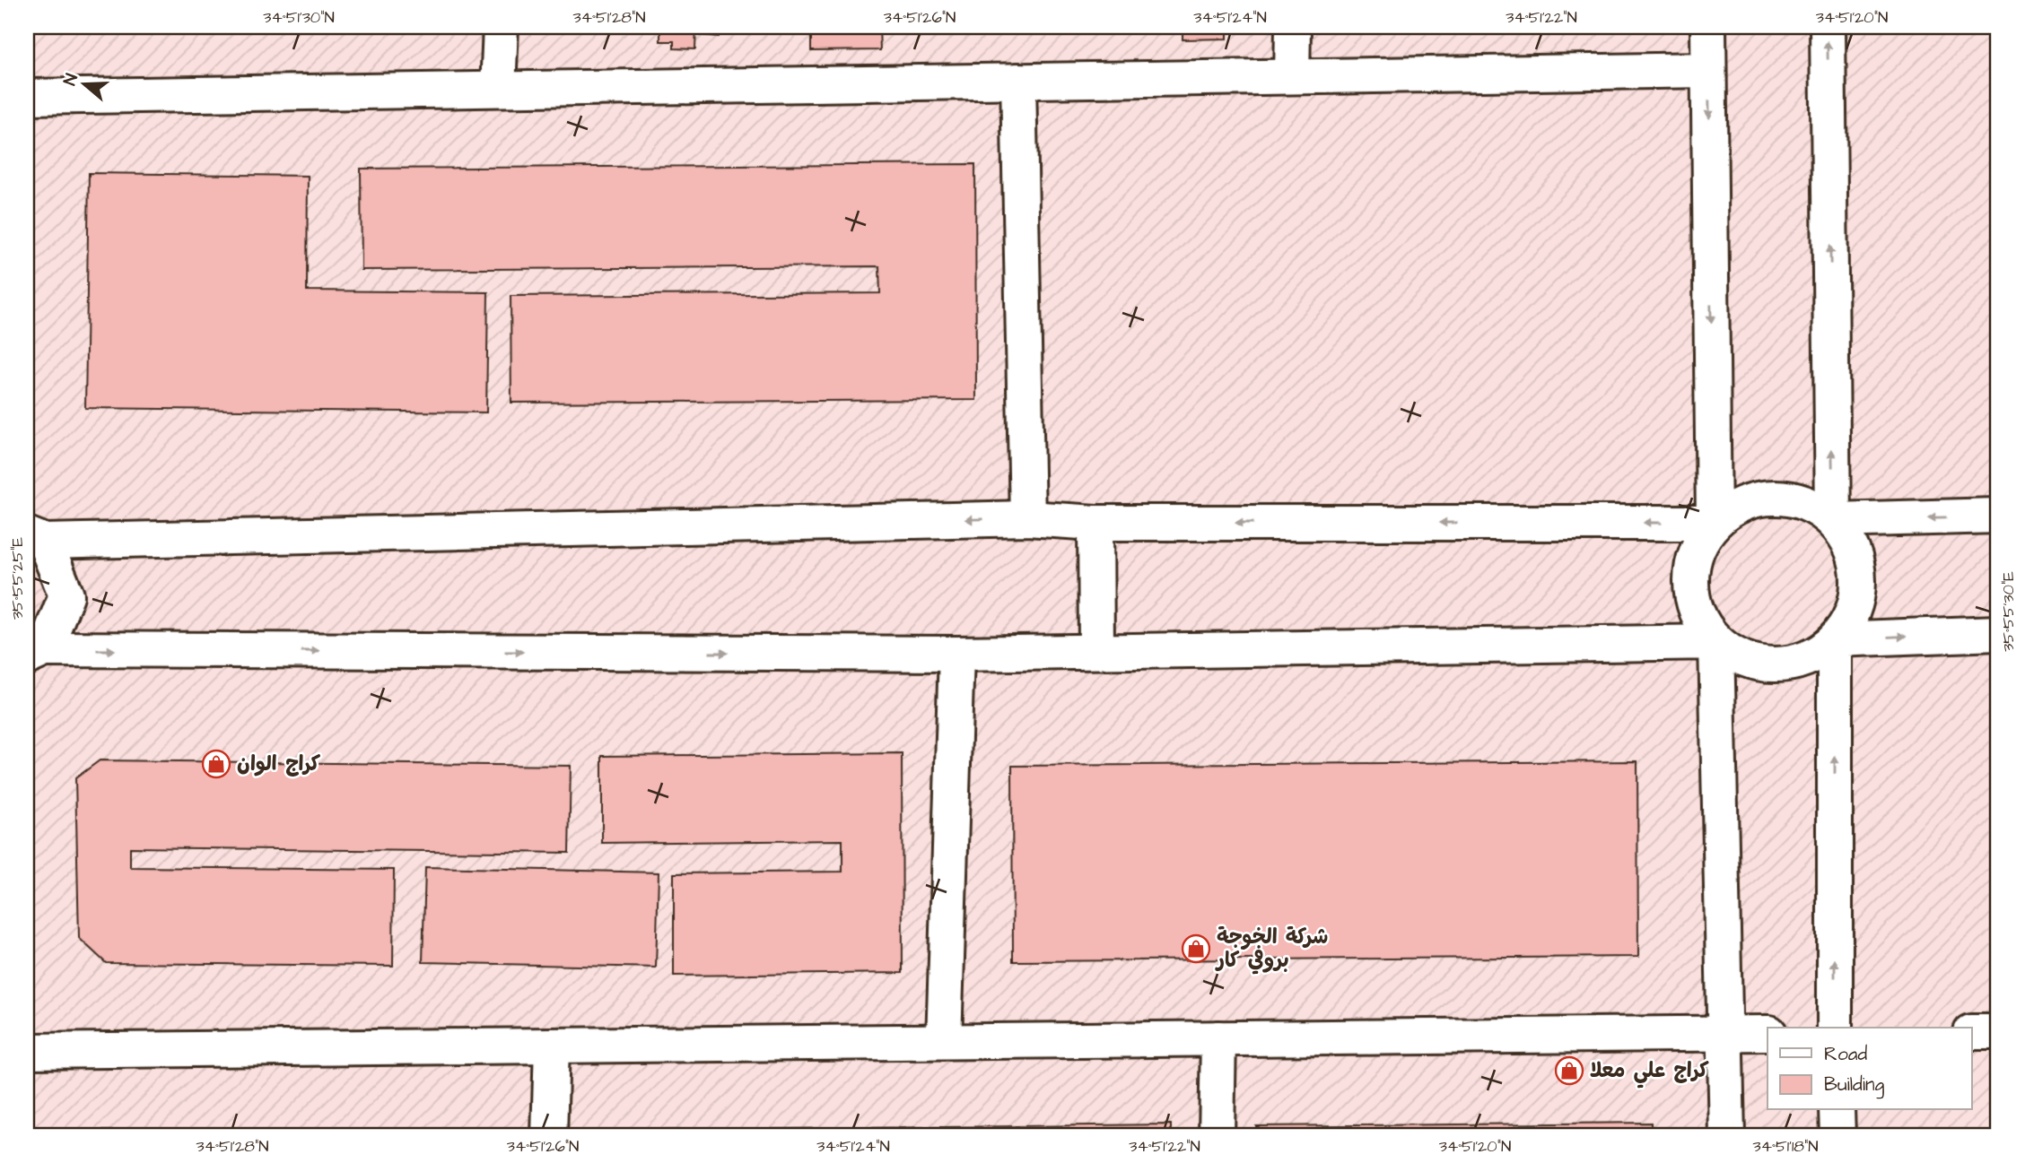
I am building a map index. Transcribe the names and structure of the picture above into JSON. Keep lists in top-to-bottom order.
{
  "places": {
    "shop": ["كراج الوان", "شركة الخوجة بروفي كار", "كراج علي معلا"]
  },
  "legend": ["Road", "Building"],
  "north": "left",
  "coordinates": [
    "34°51'30\"N",
    "34°51'28\"N",
    "34°51'26\"N",
    "34°51'24\"N",
    "34°51'22\"N",
    "34°51'20\"N",
    "35°55'25\"E",
    "35°55'30\"E",
    "34°51'18\"N"
  ]
}
